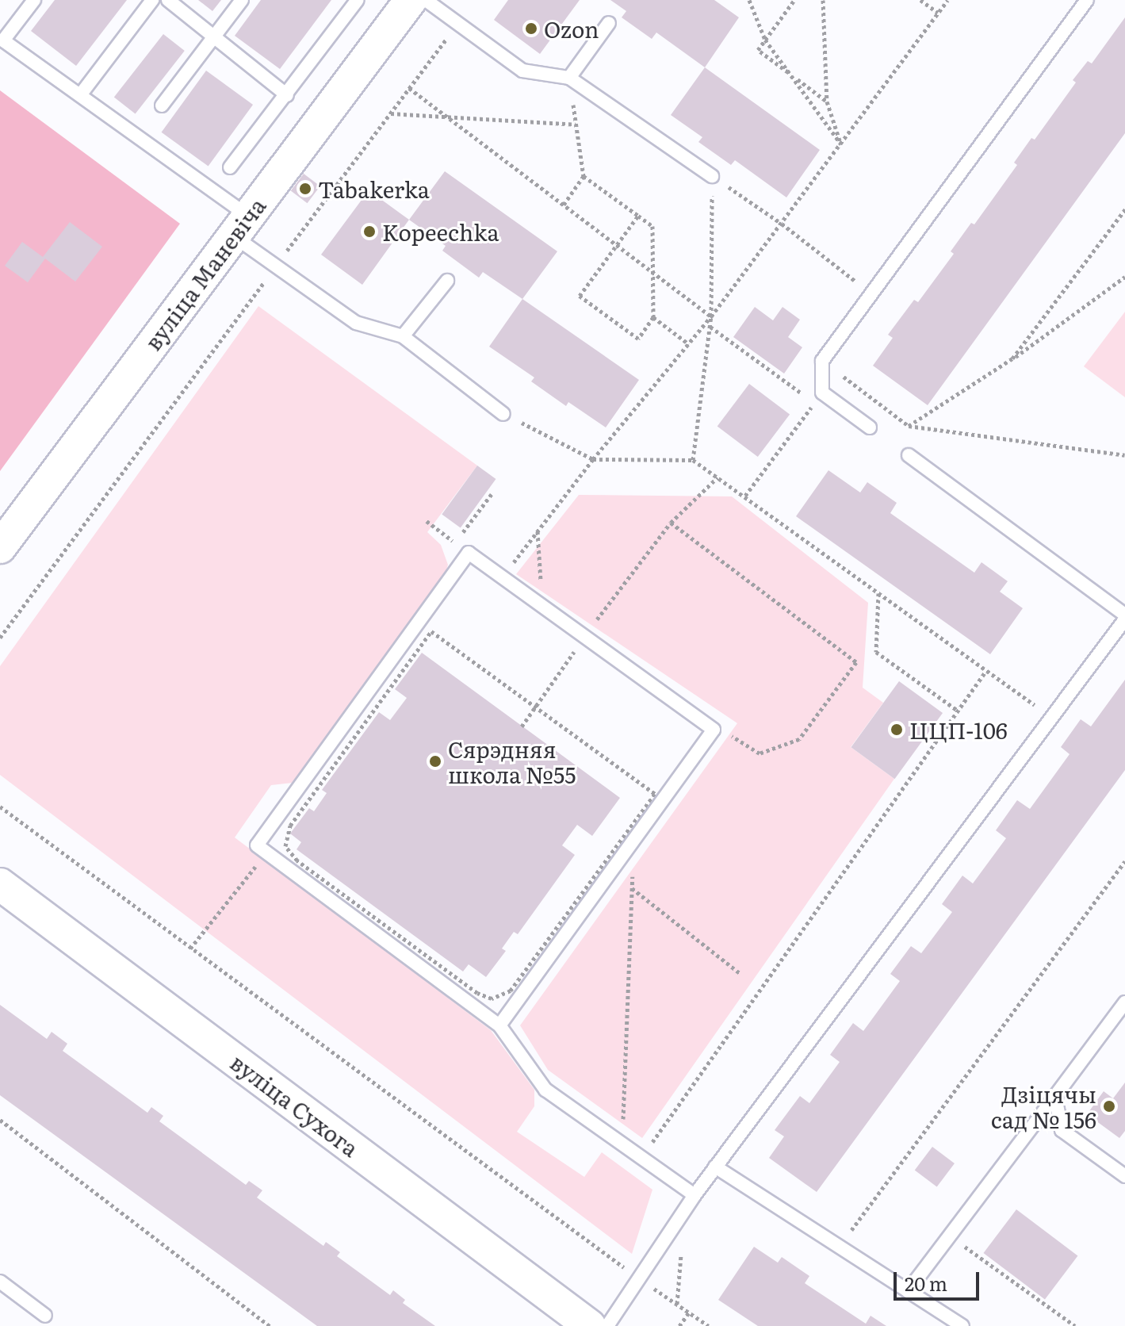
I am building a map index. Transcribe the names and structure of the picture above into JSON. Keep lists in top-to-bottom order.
{
  "streets": {
    "street": ["вуліца Маневіча", "вуліца Сухога"]
  },
  "places": [
    "Ozon",
    "Tabakerka",
    "Kopeechka",
    "ЦЦП-106",
    "Сярэдняя школа №55",
    "Дзіцячы сад № 156"
  ],
  "scale_bar": "20 m"
}
